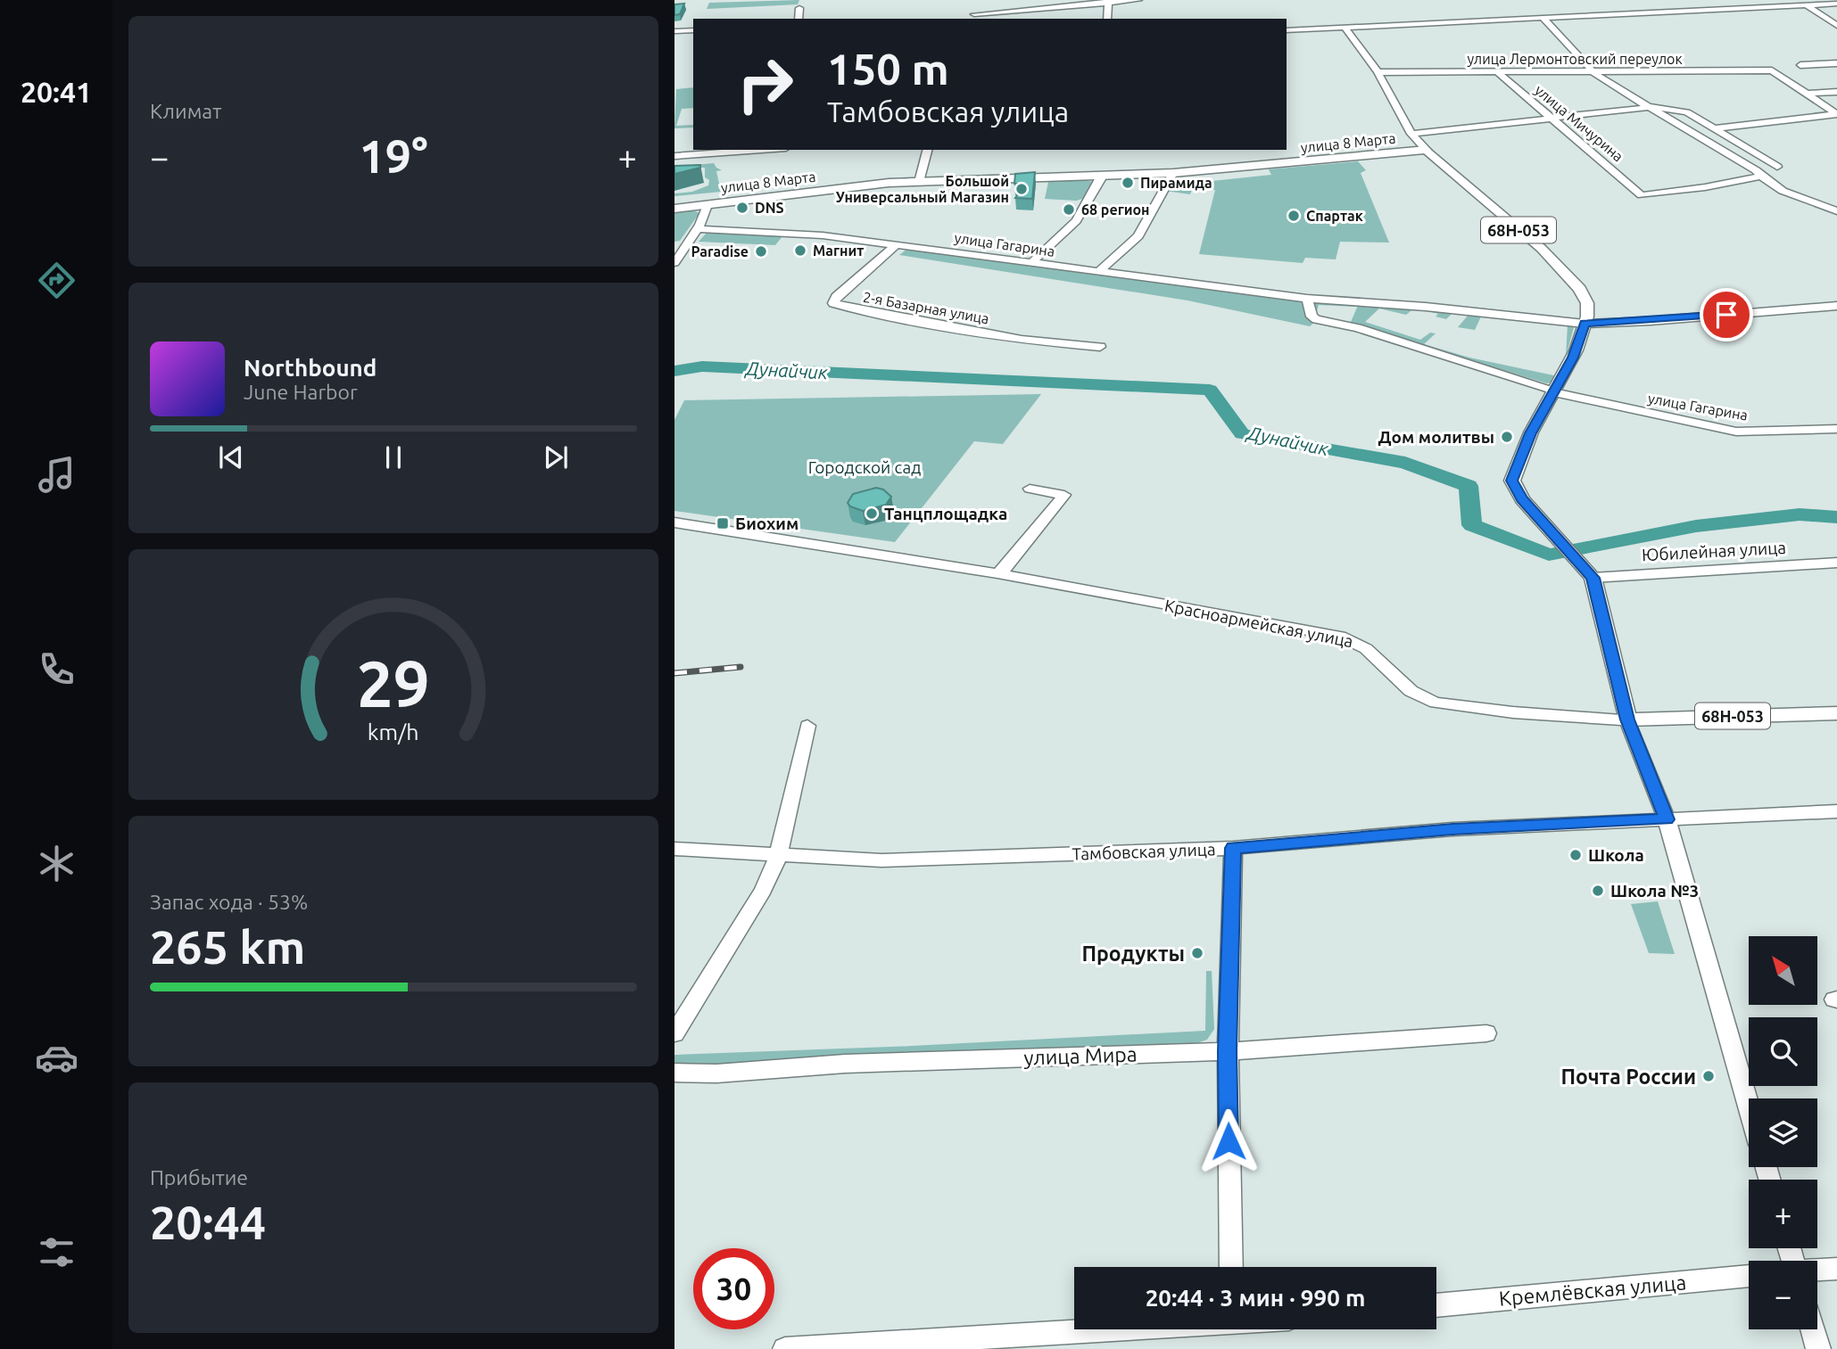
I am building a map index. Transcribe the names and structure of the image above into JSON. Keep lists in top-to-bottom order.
{
  "streets": {
    "main road": ["улица 8 Марта", "68Н-053", "Красноармейская улица"],
    "street": [
      "улица Лермонтовский переулок",
      "улица Мичурина",
      "улица Гагарина",
      "2-я Базарная улица",
      "Юбилейная улица",
      "Тамбовская улица",
      "улица Мира",
      "Кремлёвская улица"
    ]
  },
  "crossings": [
    ["улица Лермонтовский переулок", "улица Мичурина"],
    ["улица 8 Марта", "68Н-053"],
    ["68Н-053", "улица Гагарина"],
    ["68Н-053", "Юбилейная улица"],
    ["68Н-053", "Красноармейская улица"],
    ["улица Гагарина", "2-я Базарная улица"]
  ],
  "water": ["Дунайчик"],
  "parks": ["Городской сад"],
  "places": {
    "other": [
      "Пирамида",
      "Большой Универсальный Магазин",
      "DNS",
      "68 регион",
      "Спартак",
      "Магнит",
      "Paradise",
      "Дом молитвы",
      "Танцплощадка",
      "Школа",
      "Школа №3",
      "Продукты",
      "Почта России"
    ],
    "transit": ["Биохим"]
  },
  "north": "top left",
  "page": {
    "tabs": "20:41",
    "tile": [
      "Климат",
      ["Запас хода · 53%", "265 km"],
      ["Прибытие", "20:44"]
    ],
    "turn": ["150 m", "Тамбовская улица"],
    "heat": ["−", "19°", "+"],
    "song": ["Northbound", "June Harbor"],
    "map_buttons": ["+", "−"],
    "limit": "30",
    "trip": "20:44 · 3 мин · 990 m",
    "gauge": ["29", "km/h"]
  }
}
